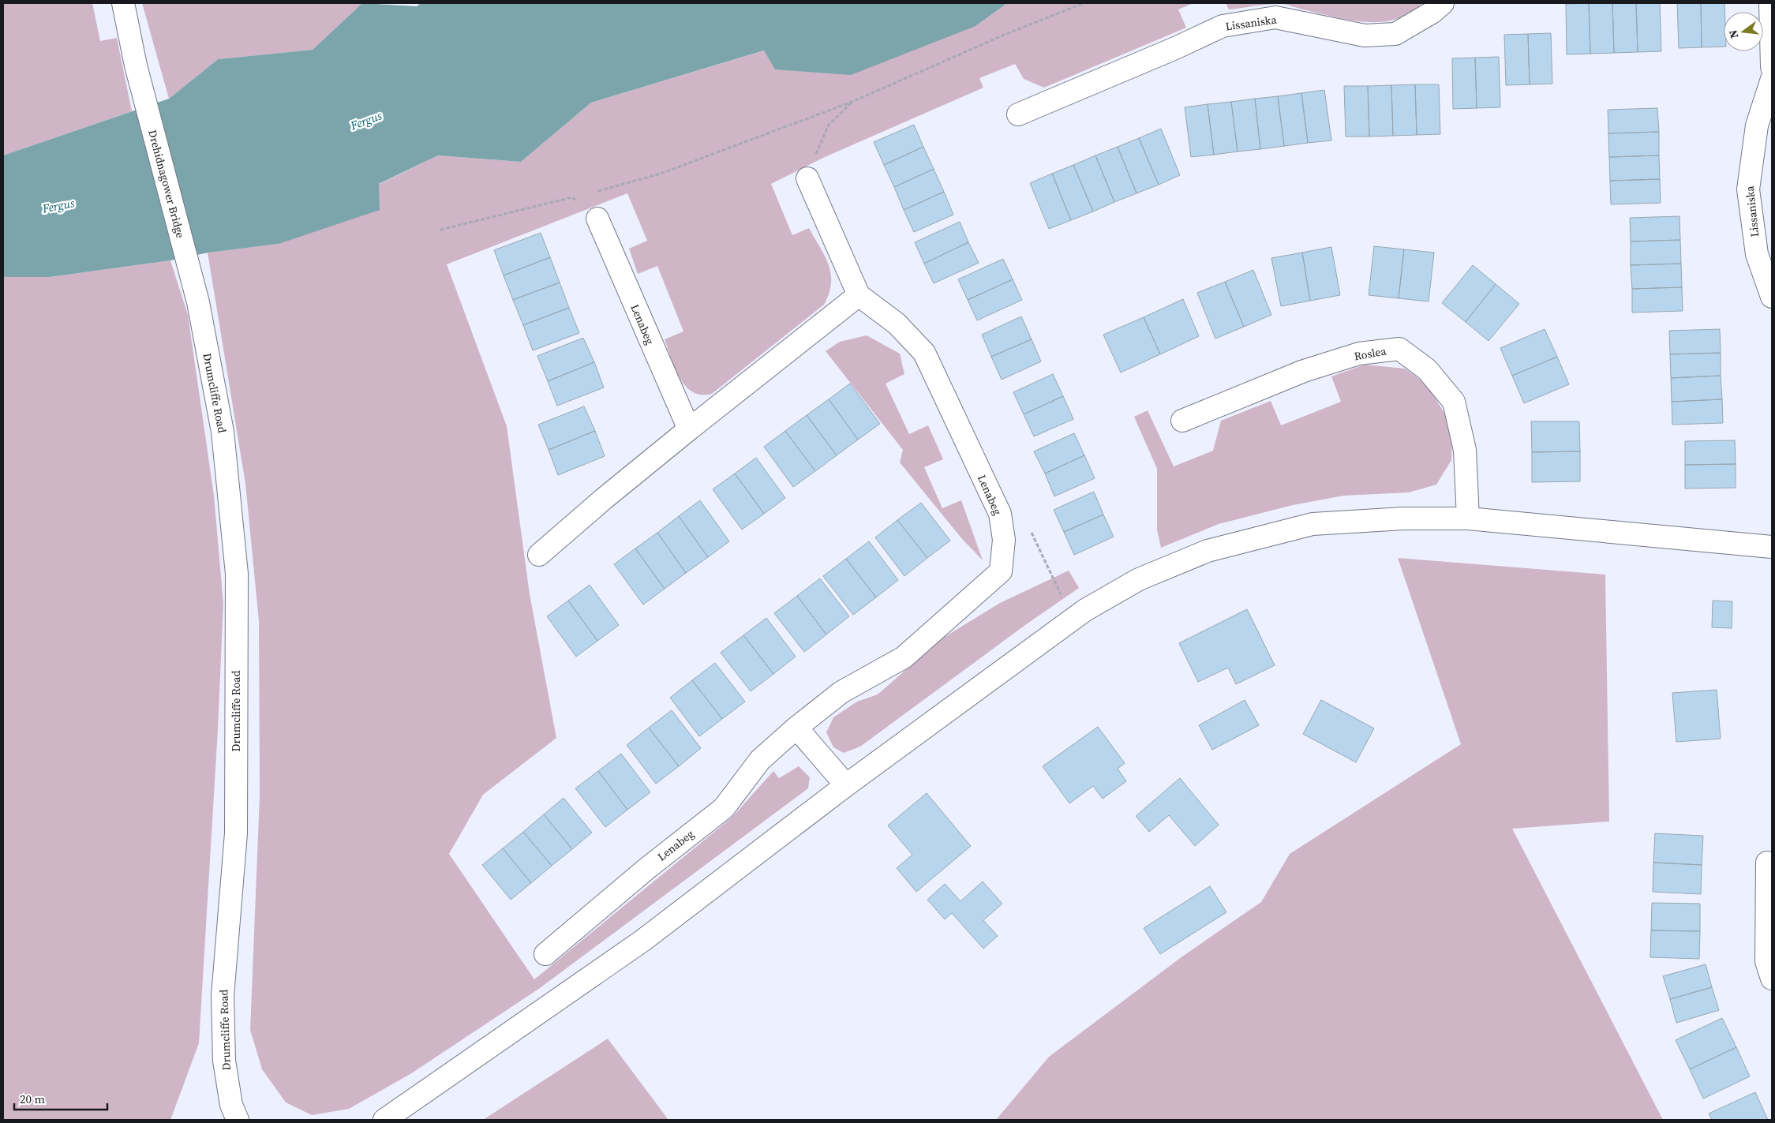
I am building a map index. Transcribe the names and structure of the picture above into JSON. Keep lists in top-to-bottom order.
{
  "streets": {
    "street": [
      "Lissaniska",
      "Drehidnagower Bridge",
      "Lenabeg",
      "Roslea",
      "Drumcliffe Road"
    ]
  },
  "crossings": [
    ["Drehidnagower Bridge", "Drumcliffe Road"]
  ],
  "water": ["Fergus"],
  "scale_bar": "20 m",
  "north": "left"
}
